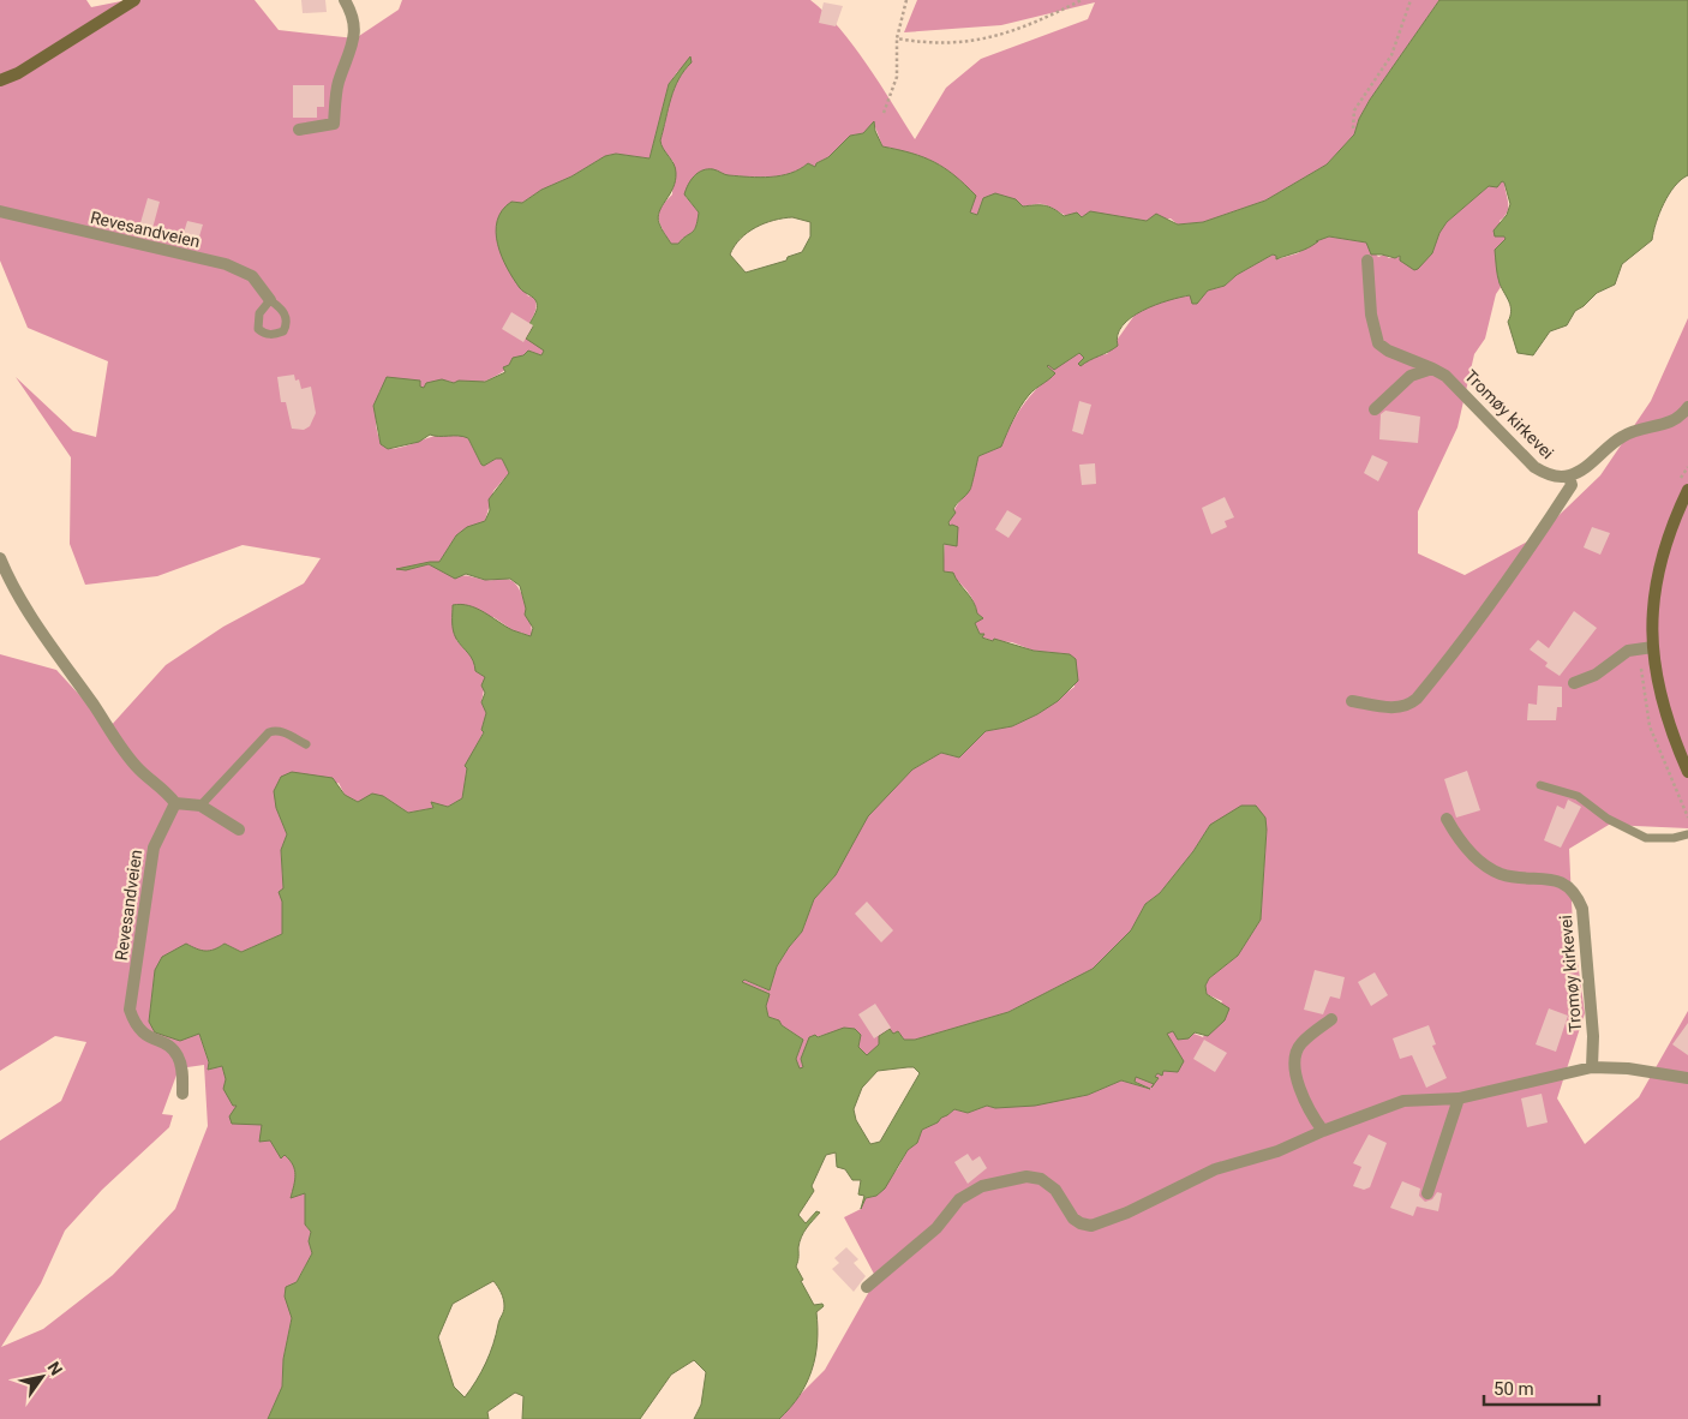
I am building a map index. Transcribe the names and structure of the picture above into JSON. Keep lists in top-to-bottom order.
{
  "streets": {
    "street": ["Revesandveien", "Tromøy kirkevei"]
  },
  "scale_bar": "50 m",
  "north": "top right"
}
